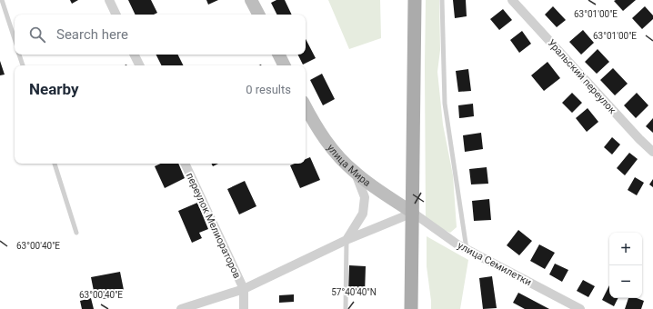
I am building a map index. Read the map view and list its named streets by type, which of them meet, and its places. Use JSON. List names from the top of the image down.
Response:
{
  "streets": {
    "street": [
      "Уральский переулок",
      "улица Мира",
      "переулок Мелиораторов",
      "улица Семилетки"
    ]
  },
  "crossings": [
    ["улица Мира", "улица Семилетки"]
  ],
  "page": {
    "search": "Search here",
    "heading": ["Nearby", "0 results"],
    "map_buttons": ["+", "−"]
  },
  "coordinates": ["63°01'00\"E", "63°00'40\"E", "57°40'40\"N"]
}
